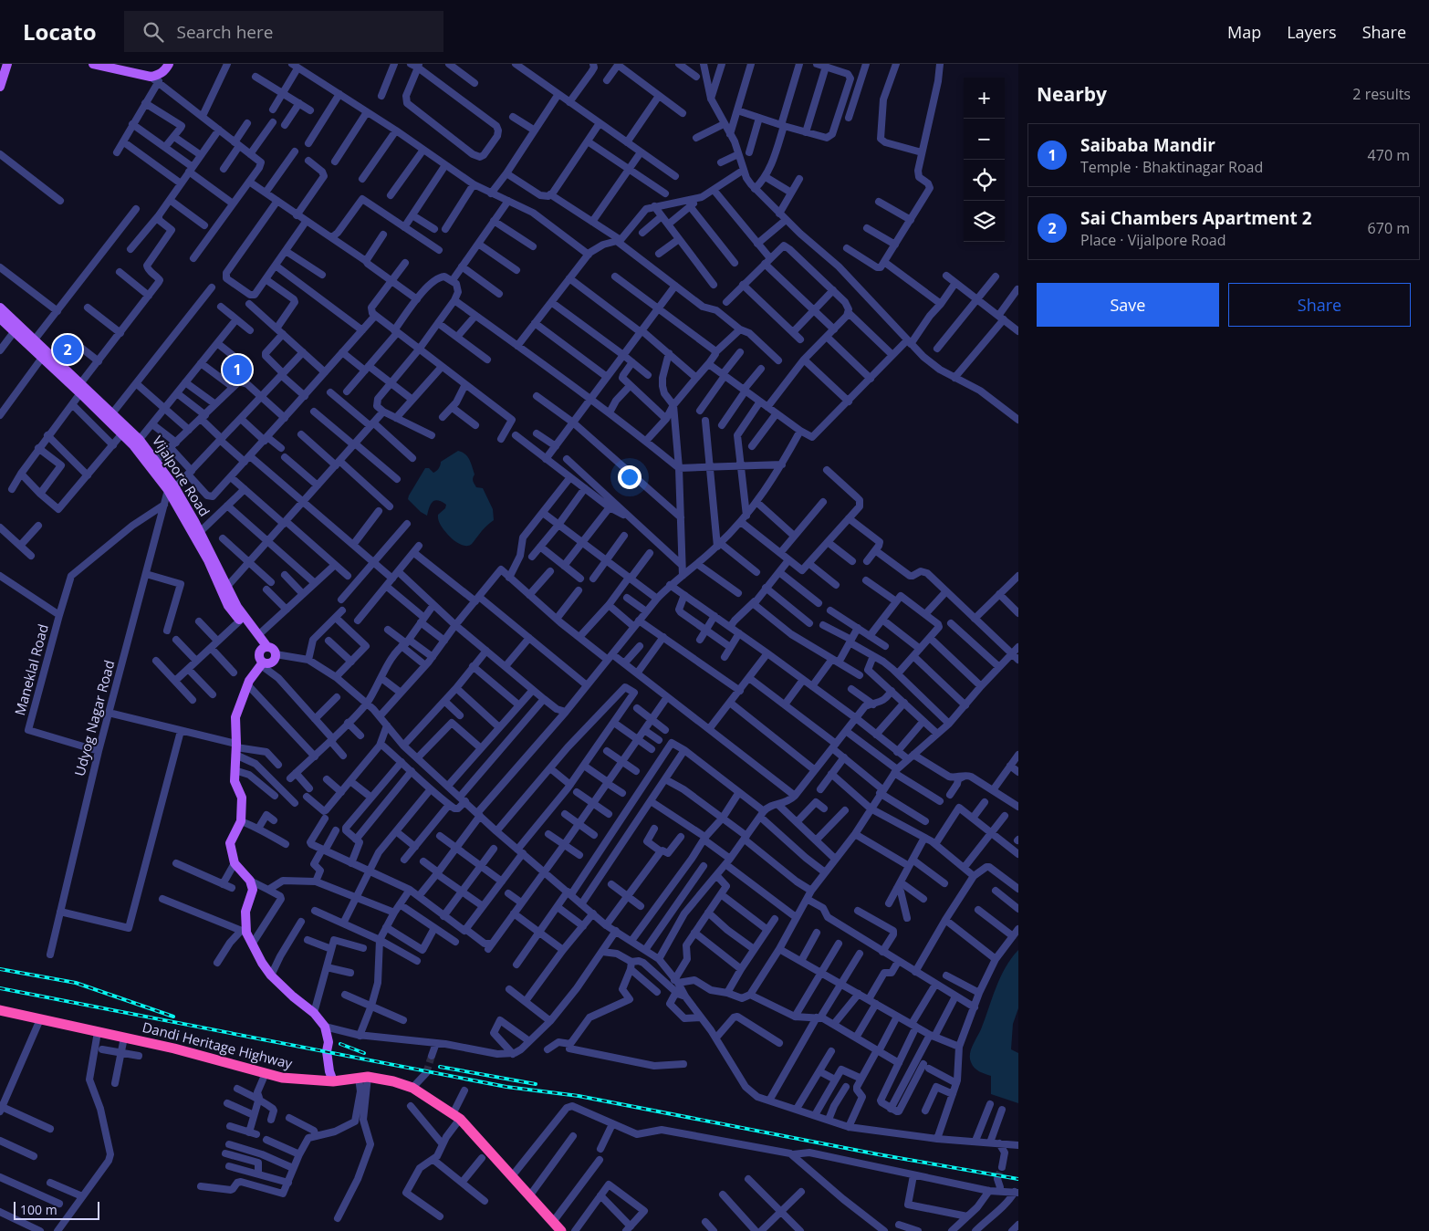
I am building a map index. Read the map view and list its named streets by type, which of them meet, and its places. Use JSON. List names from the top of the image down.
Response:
{
  "streets": {
    "highway": ["Dandi Heritage Highway"],
    "main road": ["Vijalpore Road"],
    "street": ["Maneklal Road", "Udyog Nagar Road"]
  },
  "crossings": [
    ["Vijalpore Road", "Udyog Nagar Road"],
    ["Maneklal Road", "Udyog Nagar Road"]
  ],
  "scale_bar": "100 m",
  "page": {
    "header": "Locato",
    "search": "Search here",
    "nav": ["Map", "Layers", "Share"],
    "heading": ["Nearby", "2 results"],
    "map_buttons": ["+", "−"],
    "list": [
      {
        "mark": "1",
        "name": "Saibaba Mandir",
        "note": "Temple · Bhaktinagar Road",
        "value": "470 m"
      },
      {
        "mark": "2",
        "name": "Sai Chambers Apartment 2",
        "note": "Place · Vijalpore Road",
        "value": "670 m"
      }
    ],
    "buttons": ["Save", "Share"],
    "pins": ["2", "1"],
    "scale": "100 m"
  }
}
